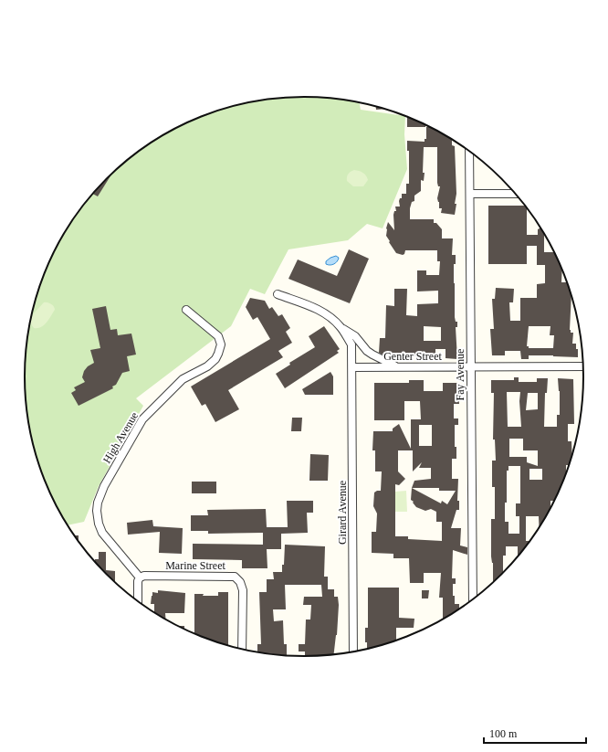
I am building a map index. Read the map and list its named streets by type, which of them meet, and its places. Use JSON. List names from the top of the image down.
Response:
{
  "streets": {
    "street": [
      "Genter Street",
      "Fay Avenue",
      "High Avenue",
      "Girard Avenue",
      "Marine Street"
    ]
  },
  "crossings": [
    ["Genter Street", "Fay Avenue"],
    ["Genter Street", "Girard Avenue"],
    ["High Avenue", "Marine Street"]
  ],
  "scale_bar": "100 m"
}
